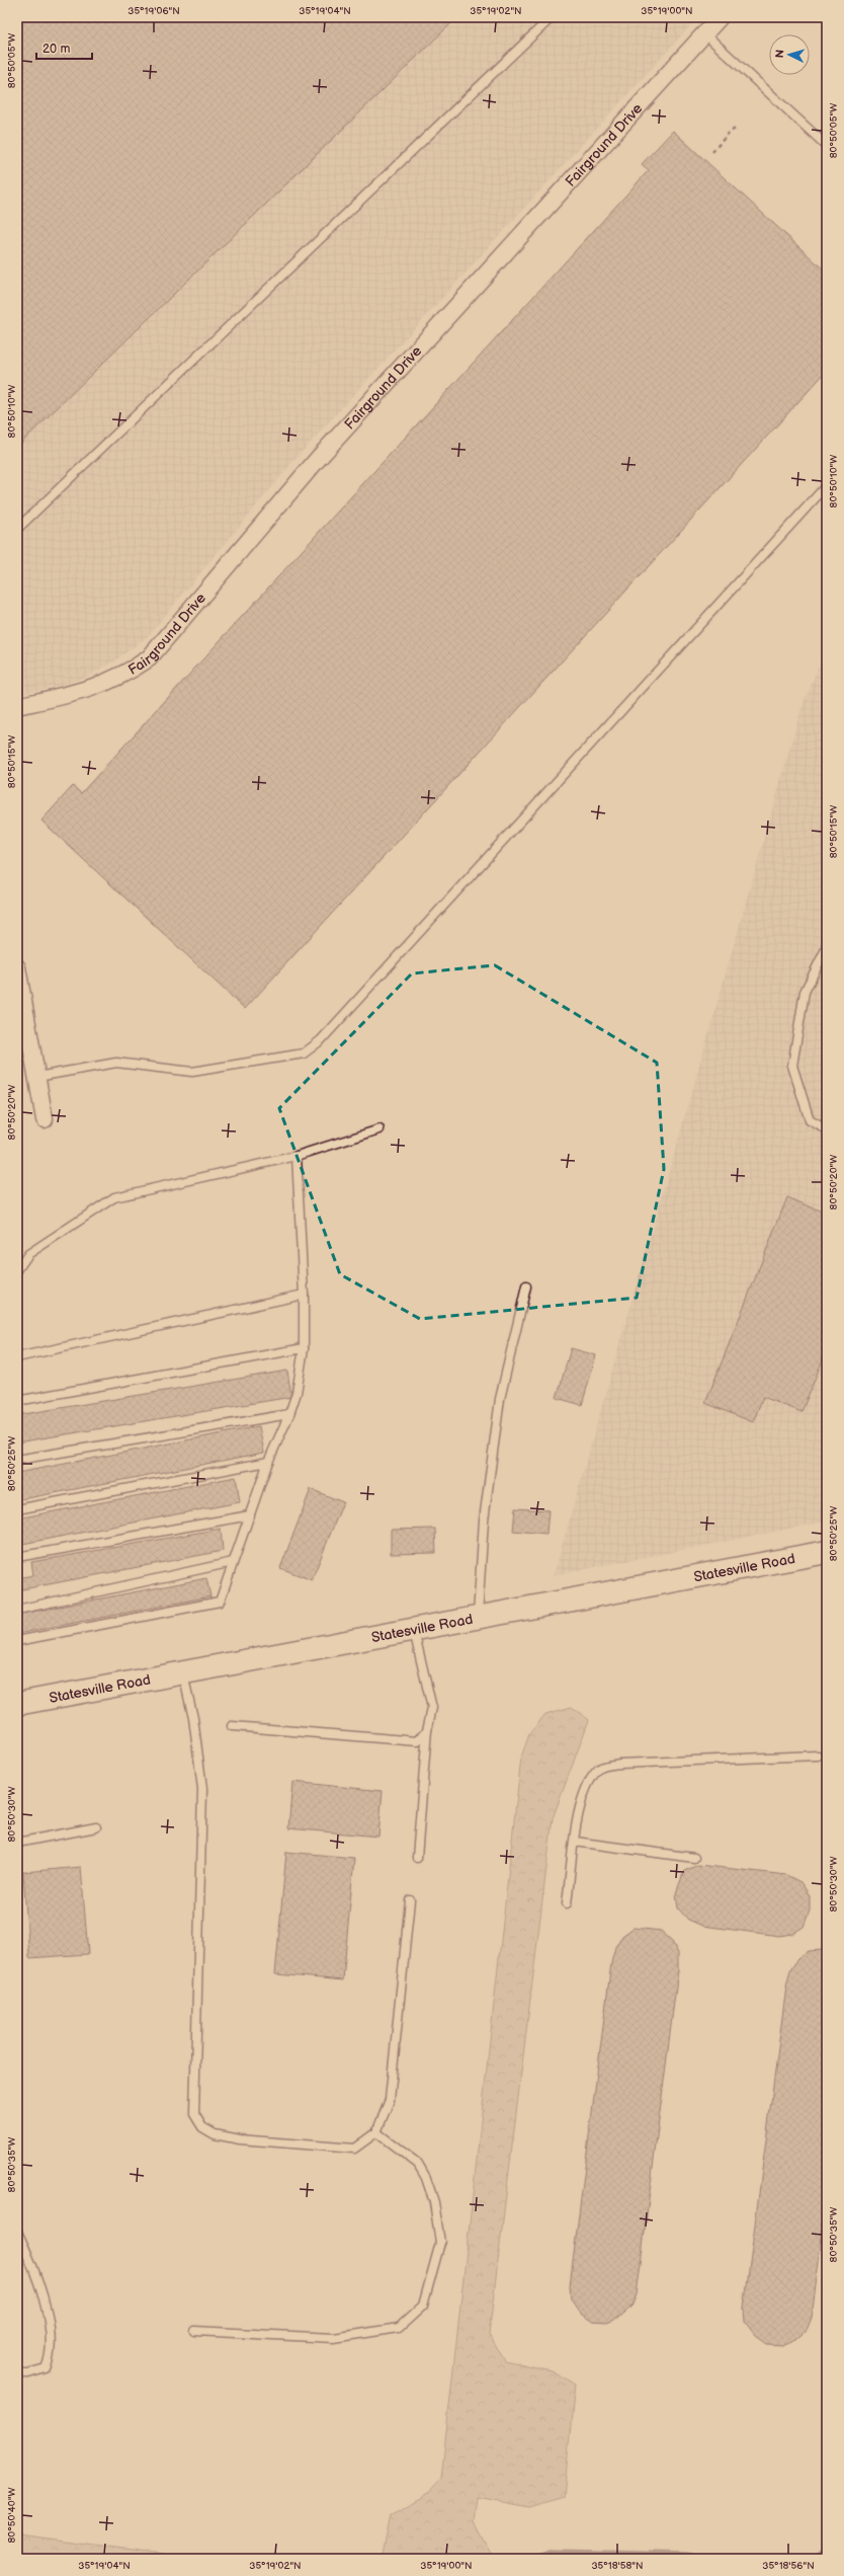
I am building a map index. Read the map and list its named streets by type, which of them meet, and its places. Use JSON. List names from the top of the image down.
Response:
{
  "streets": {
    "main road": ["Statesville Road"],
    "street": ["Fairground Drive"]
  },
  "scale_bar": "20 m",
  "north": "left",
  "coordinates": [
    "35°19'06\"N",
    "35°19'04\"N",
    "35°19'02\"N",
    "35°19'00\"N",
    "80°50'05\"W",
    "80°50'10\"W",
    "80°50'15\"W",
    "80°50'20\"W",
    "80°50'25\"W",
    "80°50'30\"W",
    "80°50'35\"W",
    "80°50'40\"W",
    "35°18'58\"N",
    "35°18'56\"N"
  ]
}
